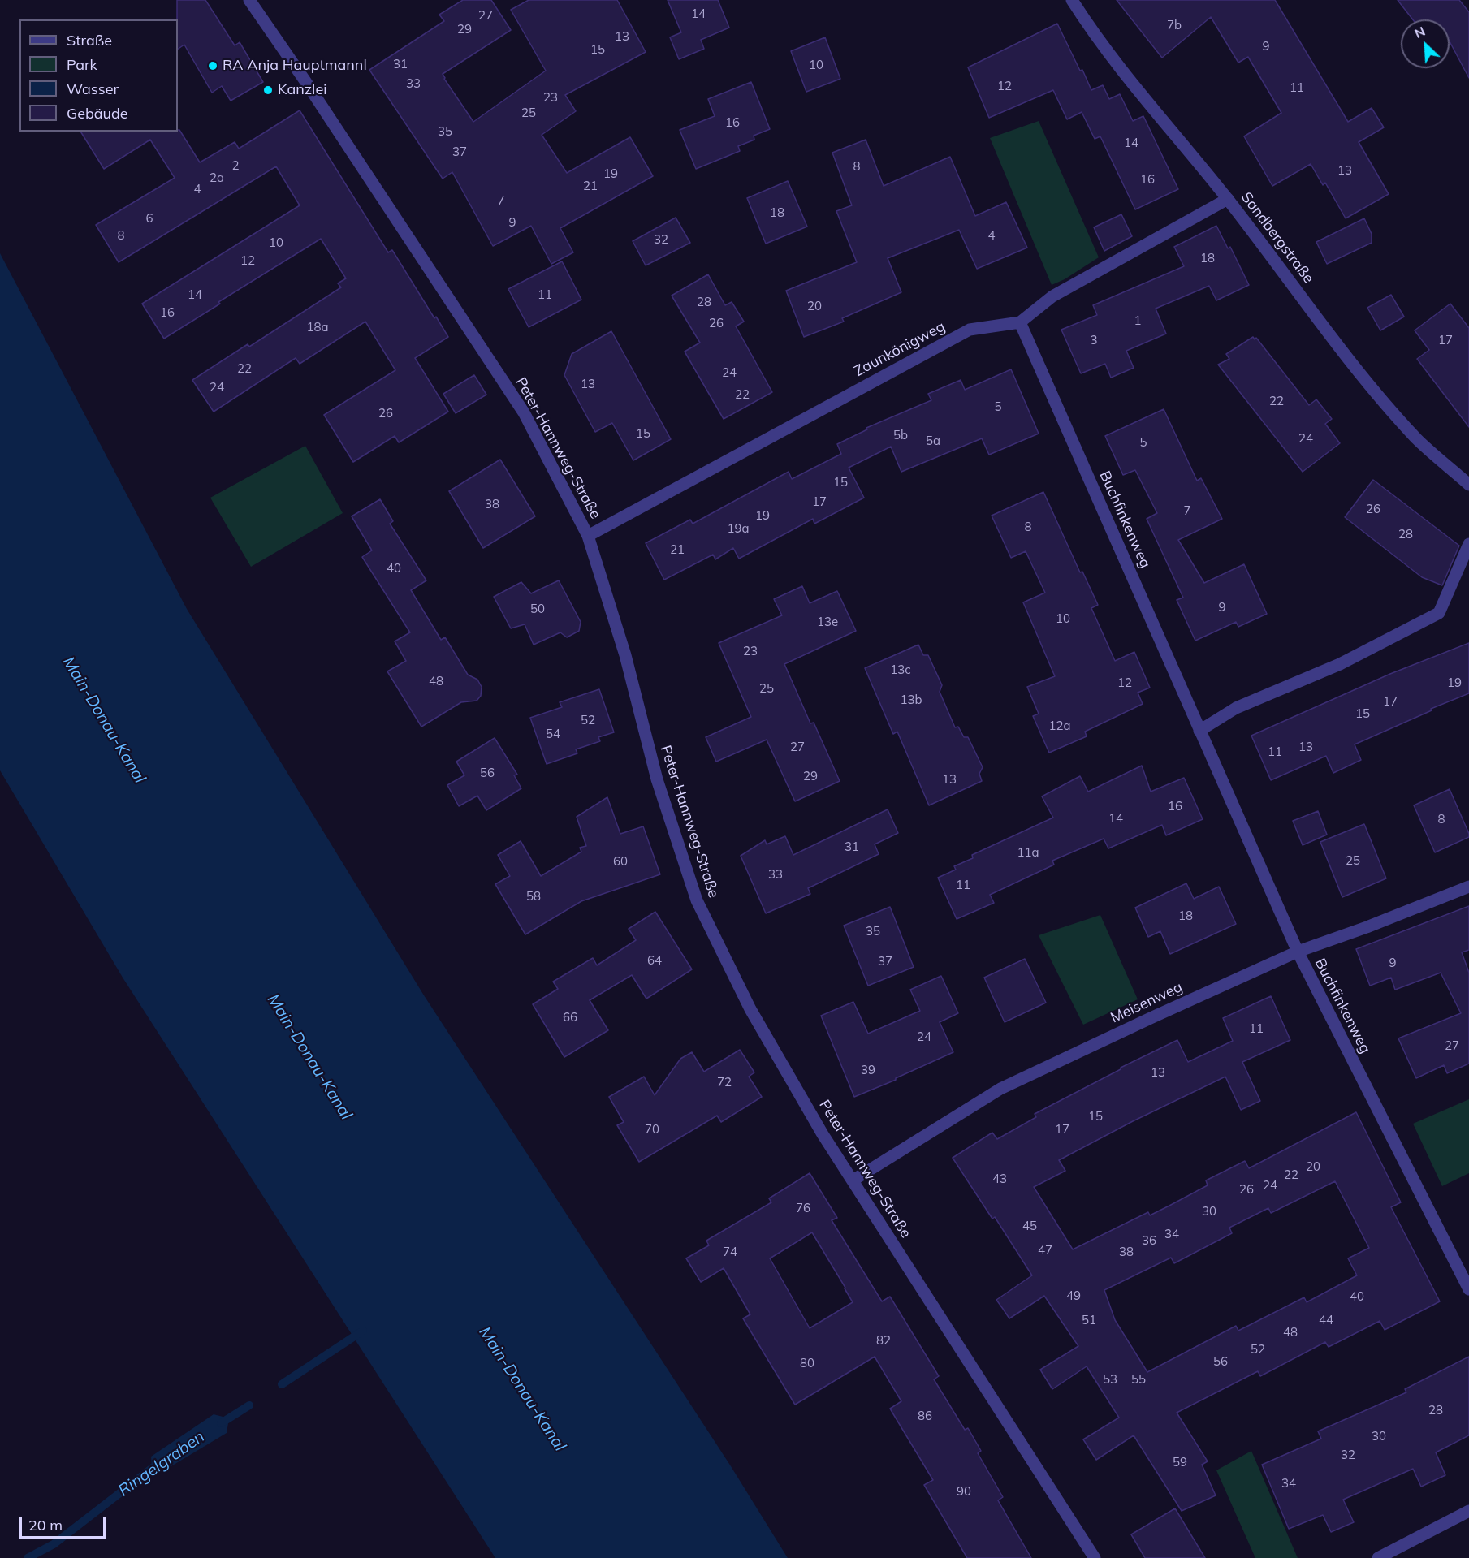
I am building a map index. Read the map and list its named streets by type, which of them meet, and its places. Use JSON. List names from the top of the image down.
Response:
{
  "streets": {
    "street": [
      "Sandbergstraße",
      "Zaunkönigweg",
      "Peter-Hannweg-Straße",
      "Buchfinkenweg",
      "Meisenweg"
    ]
  },
  "crossings": [
    ["Zaunkönigweg", "Peter-Hannweg-Straße"],
    ["Zaunkönigweg", "Buchfinkenweg"],
    ["Peter-Hannweg-Straße", "Meisenweg"],
    ["Buchfinkenweg", "Meisenweg"]
  ],
  "water": ["Main-Donau-Kanal", "Ringelgraben"],
  "places": ["RA Anja Hauptmannl", "Kanzlei"],
  "house_numbers": [
    "14",
    "27",
    "7b",
    "29",
    "13",
    "9",
    "15",
    "31",
    "10",
    "33",
    "12",
    "11",
    "23",
    "25",
    "16",
    "35",
    "14",
    "37",
    "2",
    "8",
    "13",
    "19",
    "2a",
    "16",
    "21",
    "4",
    "7",
    "18",
    "6",
    "9",
    "8",
    "4",
    "32",
    "10",
    "18",
    "12",
    "14",
    "11",
    "28",
    "20",
    "16",
    "1",
    "26",
    "18a",
    "3",
    "17",
    "22",
    "24",
    "13",
    "24",
    "22",
    "22",
    "5",
    "26",
    "15",
    "5b",
    "24",
    "5a",
    "5",
    "15",
    "17",
    "38",
    "26",
    "7",
    "19",
    "8",
    "19a",
    "28",
    "21",
    "40",
    "9",
    "50",
    "10",
    "13e",
    "23",
    "13c",
    "48",
    "12",
    "19",
    "25",
    "13b",
    "17",
    "15",
    "52",
    "12a",
    "54",
    "27",
    "13",
    "11",
    "56",
    "29",
    "13",
    "16",
    "14",
    "8",
    "31",
    "11a",
    "25",
    "60",
    "33",
    "11",
    "58",
    "18",
    "35",
    "64",
    "37",
    "9",
    "66",
    "11",
    "24",
    "27",
    "39",
    "13",
    "72",
    "15",
    "70",
    "17",
    "20",
    "22",
    "43",
    "24",
    "26",
    "76",
    "30",
    "45",
    "34",
    "36",
    "47",
    "74",
    "38",
    "49",
    "40",
    "51",
    "44",
    "48",
    "82",
    "52",
    "56",
    "80",
    "53",
    "55",
    "28",
    "86",
    "30",
    "32",
    "59",
    "34",
    "90"
  ],
  "legend": [
    "Straße",
    "Park",
    "Wasser",
    "Gebäude"
  ],
  "scale_bar": "20 m",
  "north": "top left"
}
